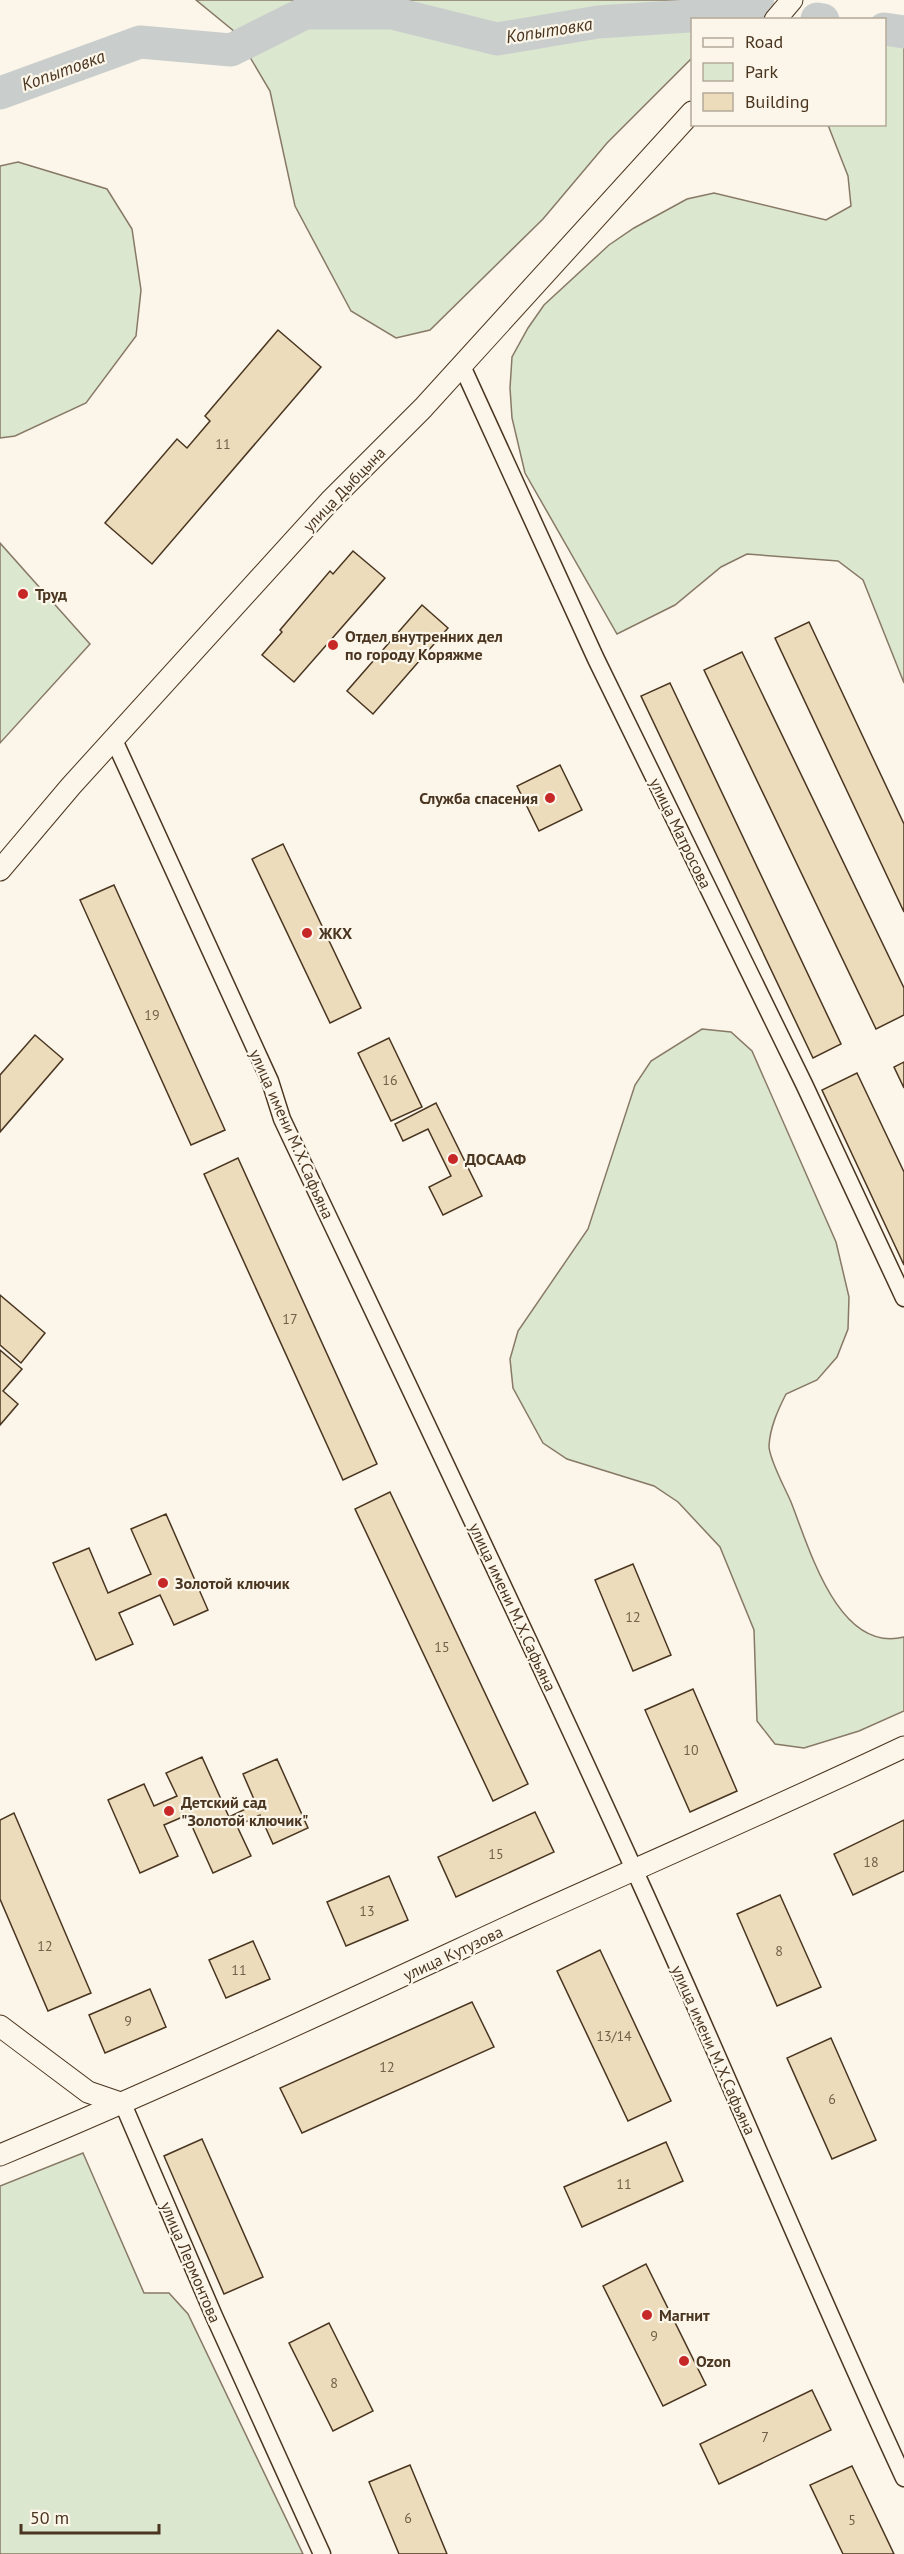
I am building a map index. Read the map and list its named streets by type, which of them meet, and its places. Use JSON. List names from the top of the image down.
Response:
{
  "streets": {
    "street": [
      "улица Дыбцына",
      "улица Матросова",
      "улица имени М.Х.Сафьяна",
      "улица Кутузова",
      "улица Лермонтова"
    ]
  },
  "crossings": [
    ["улица Дыбцына", "улица Матросова"],
    ["улица Дыбцына", "улица имени М.Х.Сафьяна"],
    ["улица имени М.Х.Сафьяна", "улица Кутузова"],
    ["улица Кутузова", "улица Лермонтова"]
  ],
  "water": ["Копытовка"],
  "places": [
    "Труд",
    "Отдел внутренних дел по городу Коряжме",
    "Служба спасения",
    "ЖКХ",
    "ДОСААФ",
    "Золотой ключик",
    "Детский сад \"Золотой ключик\"",
    "Магнит",
    "Ozon"
  ],
  "house_numbers": [
    "11",
    "19",
    "16",
    "17",
    "12",
    "15",
    "10",
    "15",
    "18",
    "13",
    "12",
    "8",
    "11",
    "9",
    "13/14",
    "12",
    "6",
    "11",
    "9",
    "8",
    "7",
    "6",
    "5"
  ],
  "legend": ["Road", "Park", "Building"],
  "scale_bar": "50 m"
}
